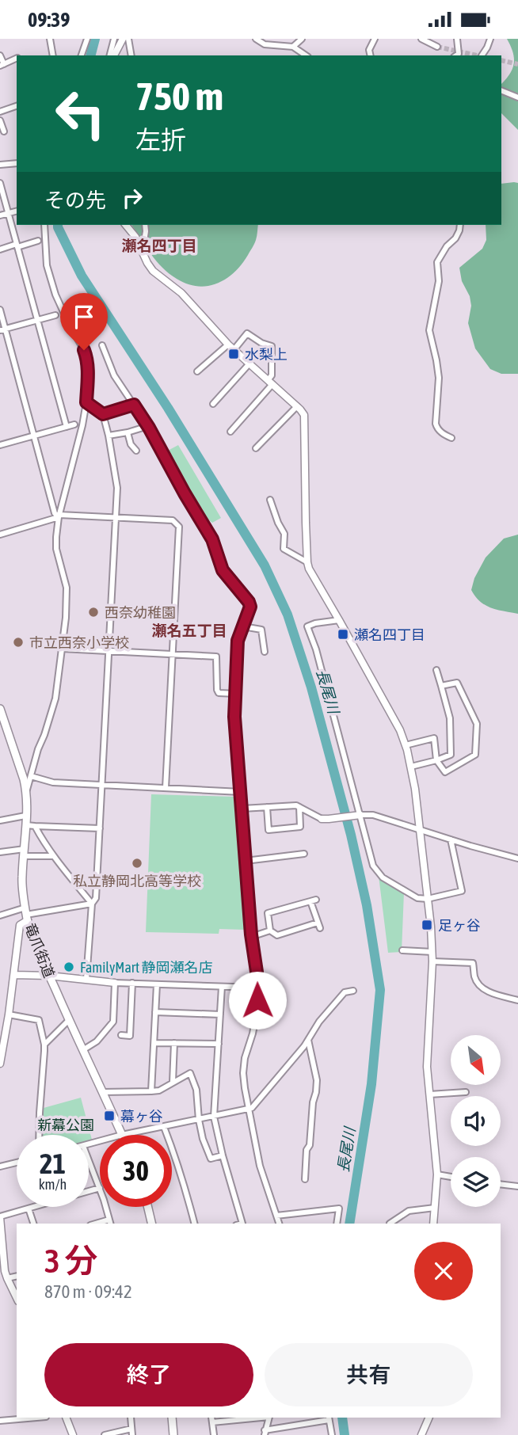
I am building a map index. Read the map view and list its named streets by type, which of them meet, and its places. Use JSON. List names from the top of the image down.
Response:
{
  "streets": {
    "main road": ["竜爪街道"]
  },
  "districts": ["瀬名四丁目", "瀬名五丁目"],
  "water": ["長尾川"],
  "parks": ["新幕公園"],
  "places": {
    "transit": [
      "水梨上",
      "瀬名四丁目",
      "足ヶ谷",
      "幕ヶ谷"
    ],
    "other": [
      "西奈幼稚園",
      "市立西奈小学校",
      "私立静岡北高等学校",
      "FamilyMart 静岡瀬名店"
    ]
  },
  "north": "bottom right",
  "page": {
    "status": "09:39",
    "turn": ["750 m", "左折"],
    "then": "その先",
    "speed": "21 km/h",
    "limit": "30",
    "heading": ["3 分", "870 m · 09:42"],
    "buttons": ["終了", "共有"]
  }
}
